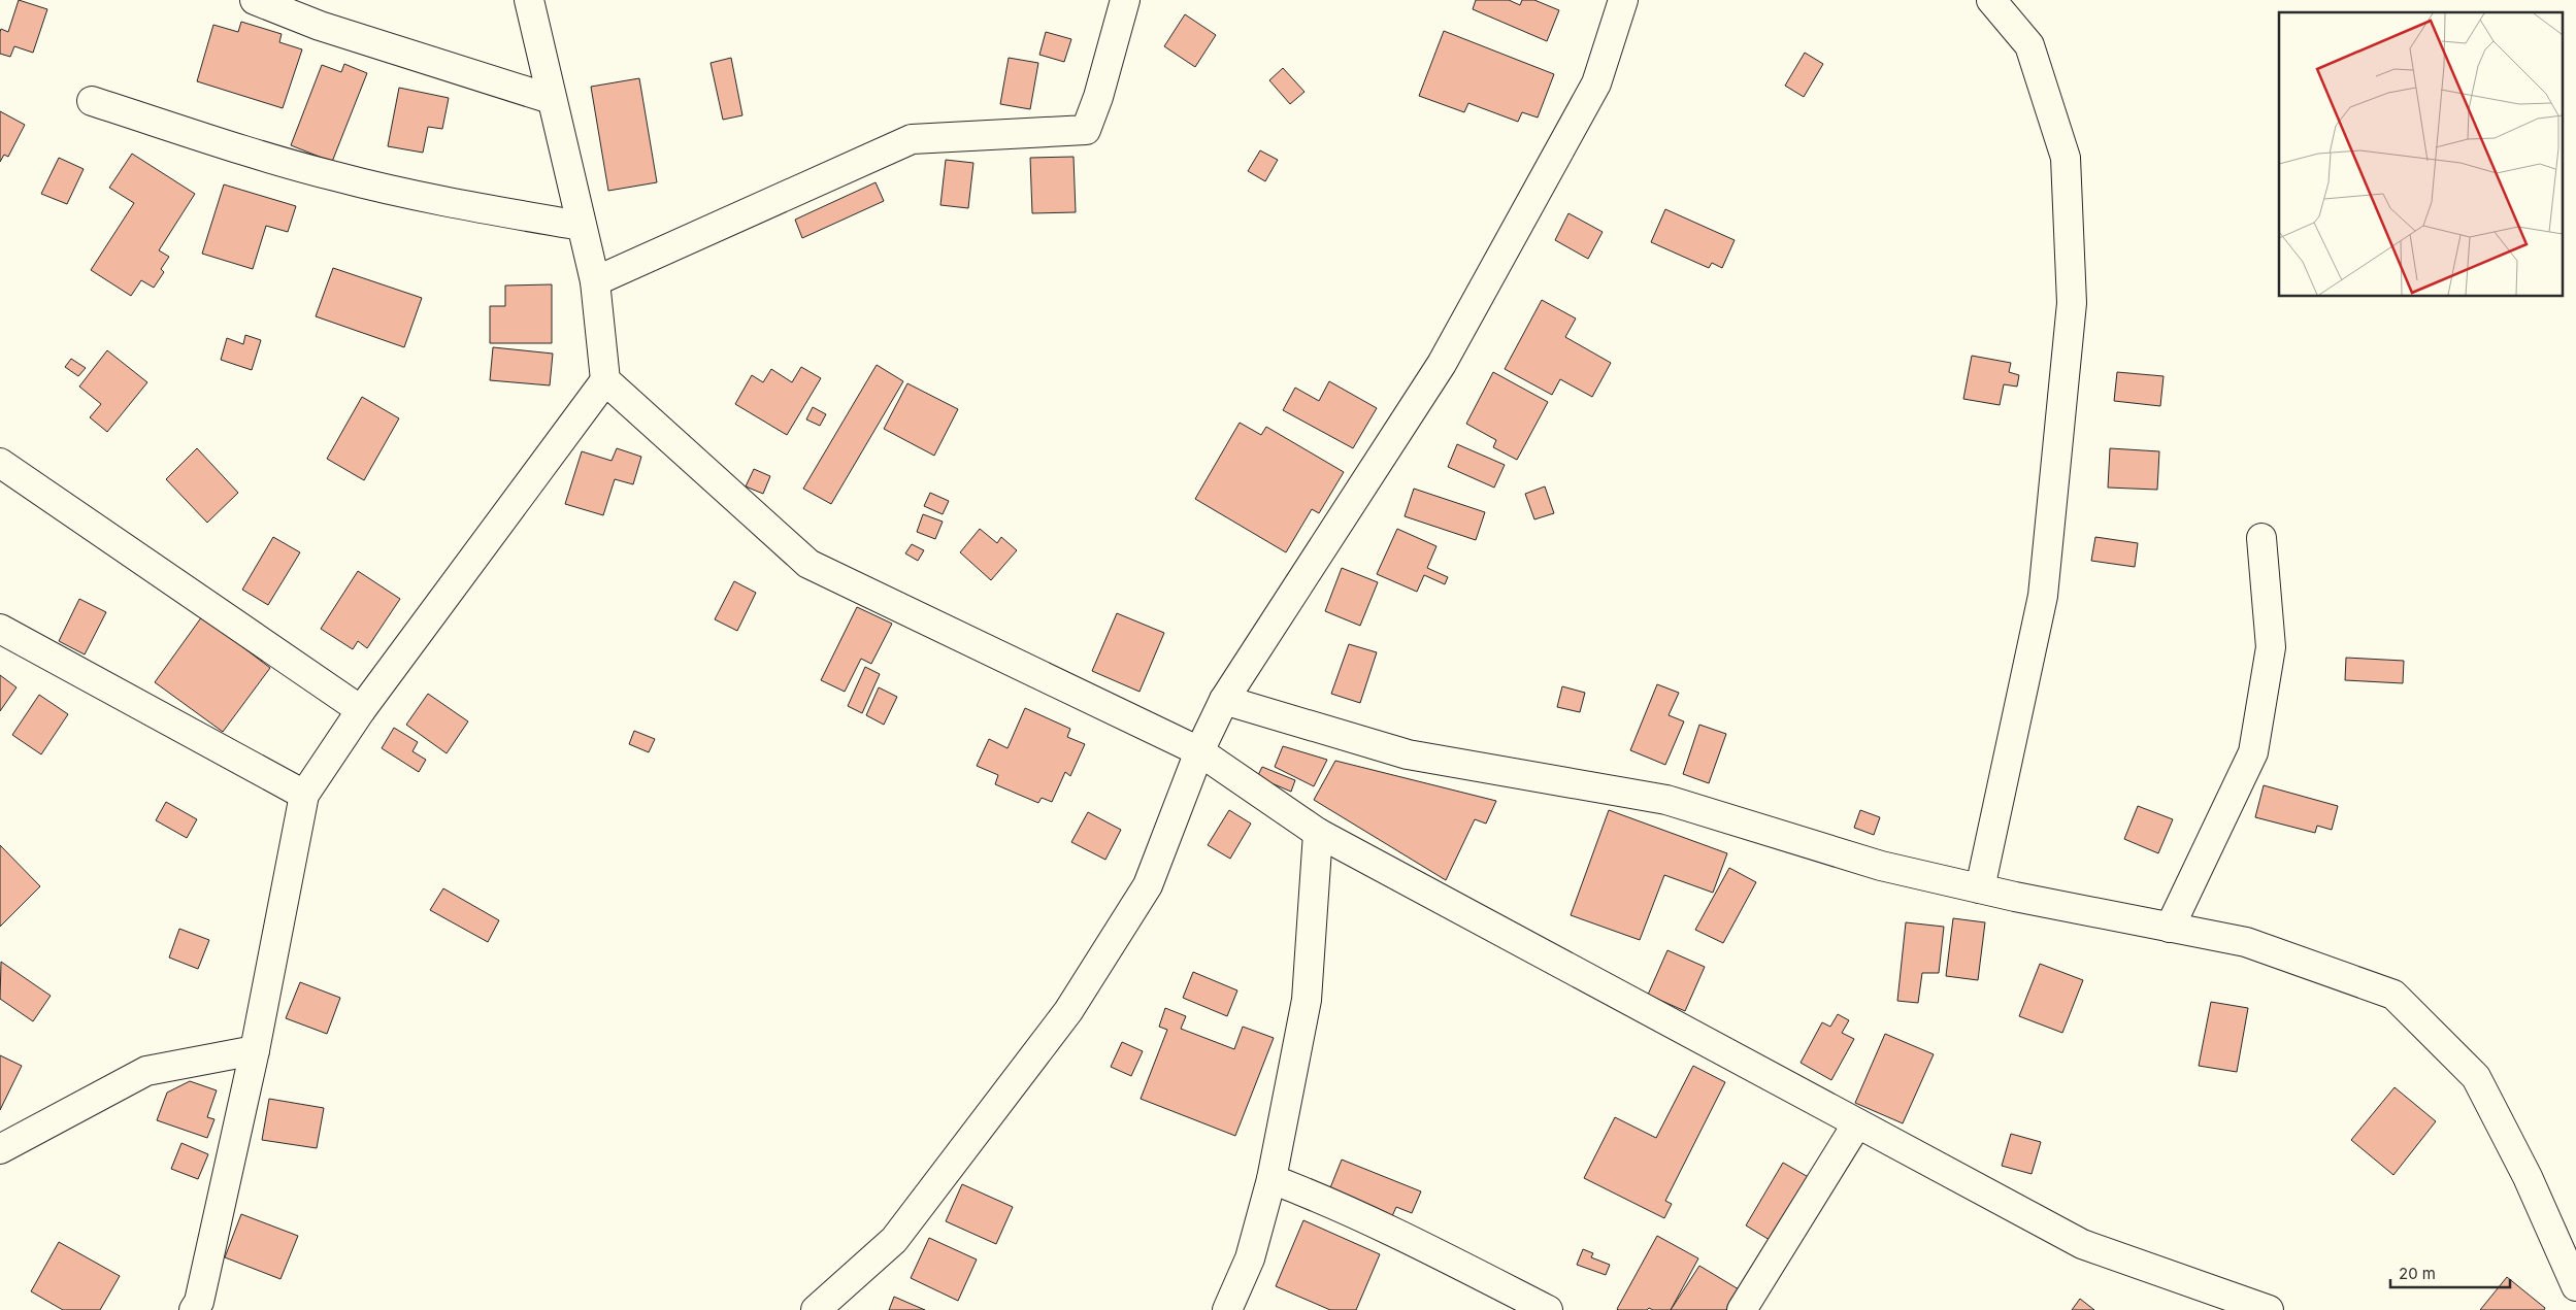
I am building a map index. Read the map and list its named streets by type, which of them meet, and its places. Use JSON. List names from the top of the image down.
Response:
{
  "scale_bar": "20 m"
}
